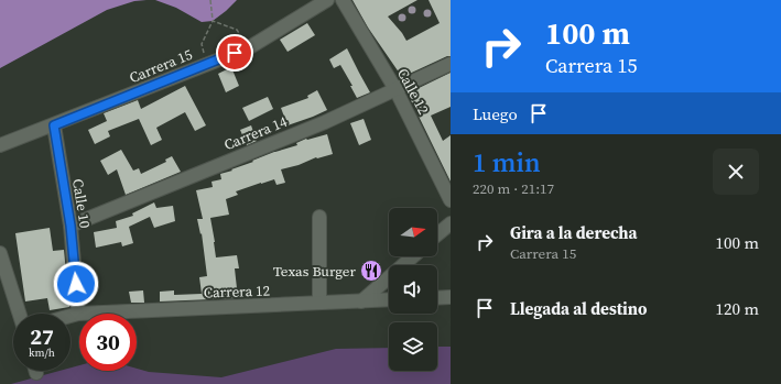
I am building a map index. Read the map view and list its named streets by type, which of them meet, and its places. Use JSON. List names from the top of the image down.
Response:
{
  "streets": {
    "street": [
      "Carrera 15",
      "Calle 12",
      "Carrera 14",
      "Calle 10",
      "Carrera 12"
    ]
  },
  "crossings": [
    ["Carrera 15", "Calle 10"],
    ["Calle 12", "Carrera 14"],
    ["Carrera 14", "Calle 10"],
    ["Calle 10", "Carrera 12"]
  ],
  "places": {
    "restaurant": ["Texas Burger"]
  },
  "north": "right",
  "page": {
    "turn": ["100 m", "Carrera 15"],
    "then": "Luego",
    "heading": ["1 min", "220 m · 21:17"],
    "list": [
      {
        "name": "Gira a la derecha",
        "note": "Carrera 15",
        "value": "100 m"
      },
      {
        "name": "Llegada al destino",
        "value": "120 m"
      }
    ],
    "speed": "27 km/h",
    "limit": "30"
  }
}
